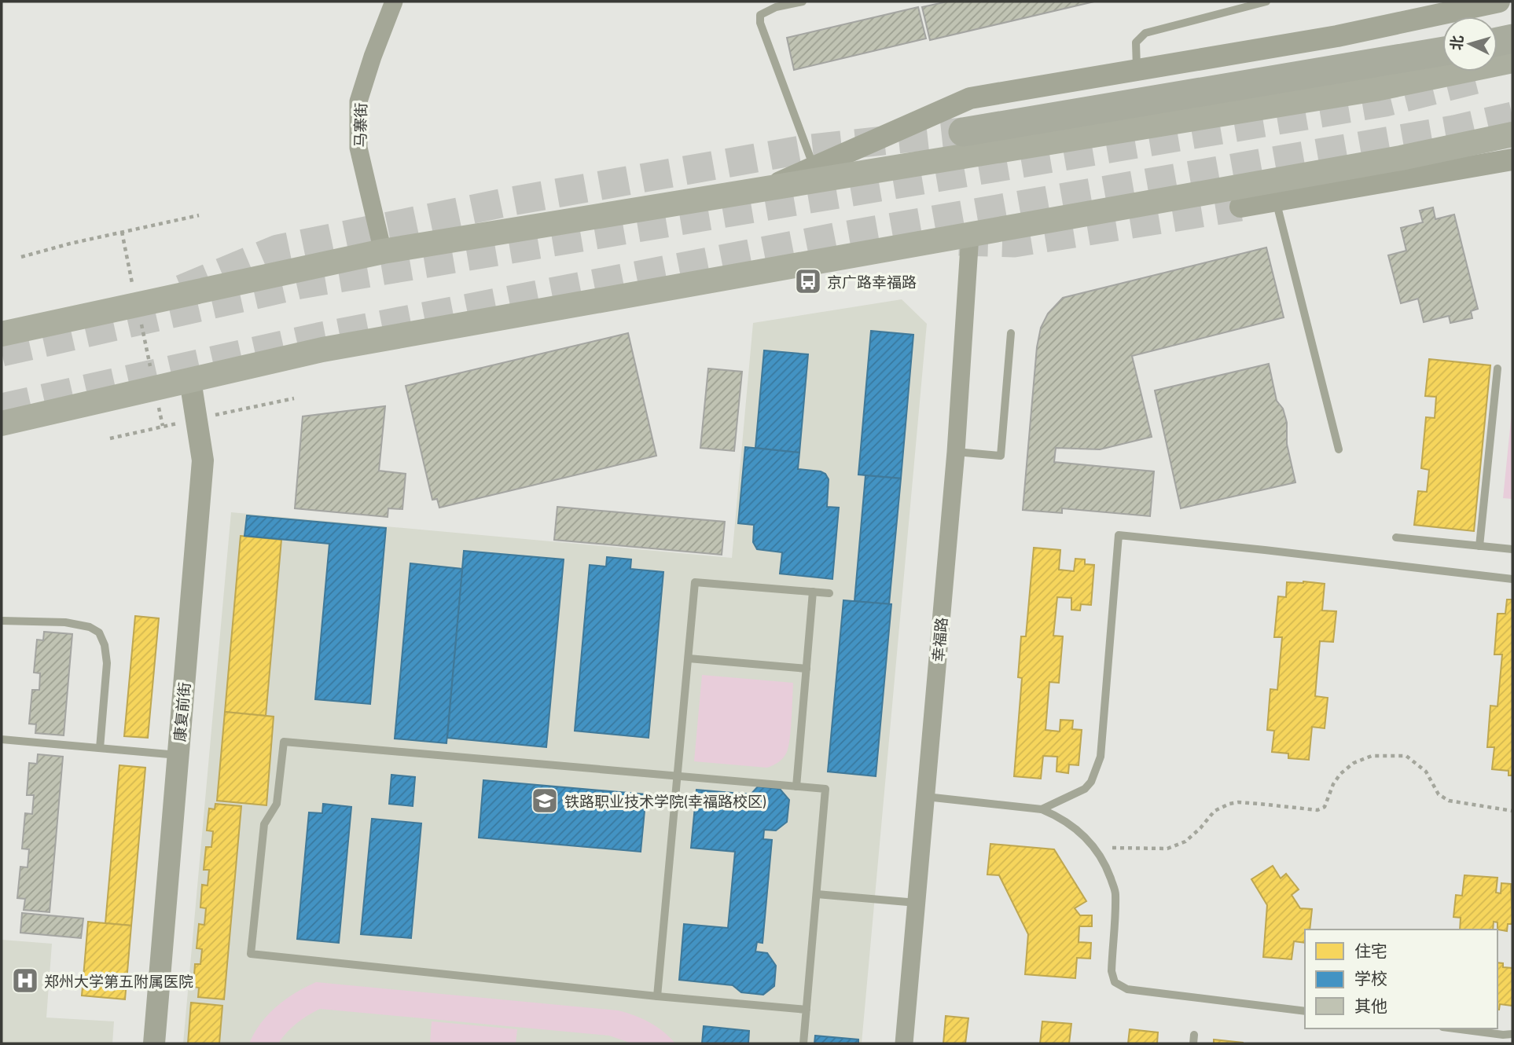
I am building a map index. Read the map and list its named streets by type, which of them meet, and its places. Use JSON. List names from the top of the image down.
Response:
{
  "streets": {
    "street": ["马寨街", "幸福路", "康复前街"]
  },
  "places": {
    "bus stop": ["京广路幸福路"],
    "school or university": ["铁路职业技术学院(幸福路校区)"],
    "hospital": ["郑州大学第五附属医院"]
  },
  "legend": ["住宅", "学校", "其他"],
  "north": "left"
}
